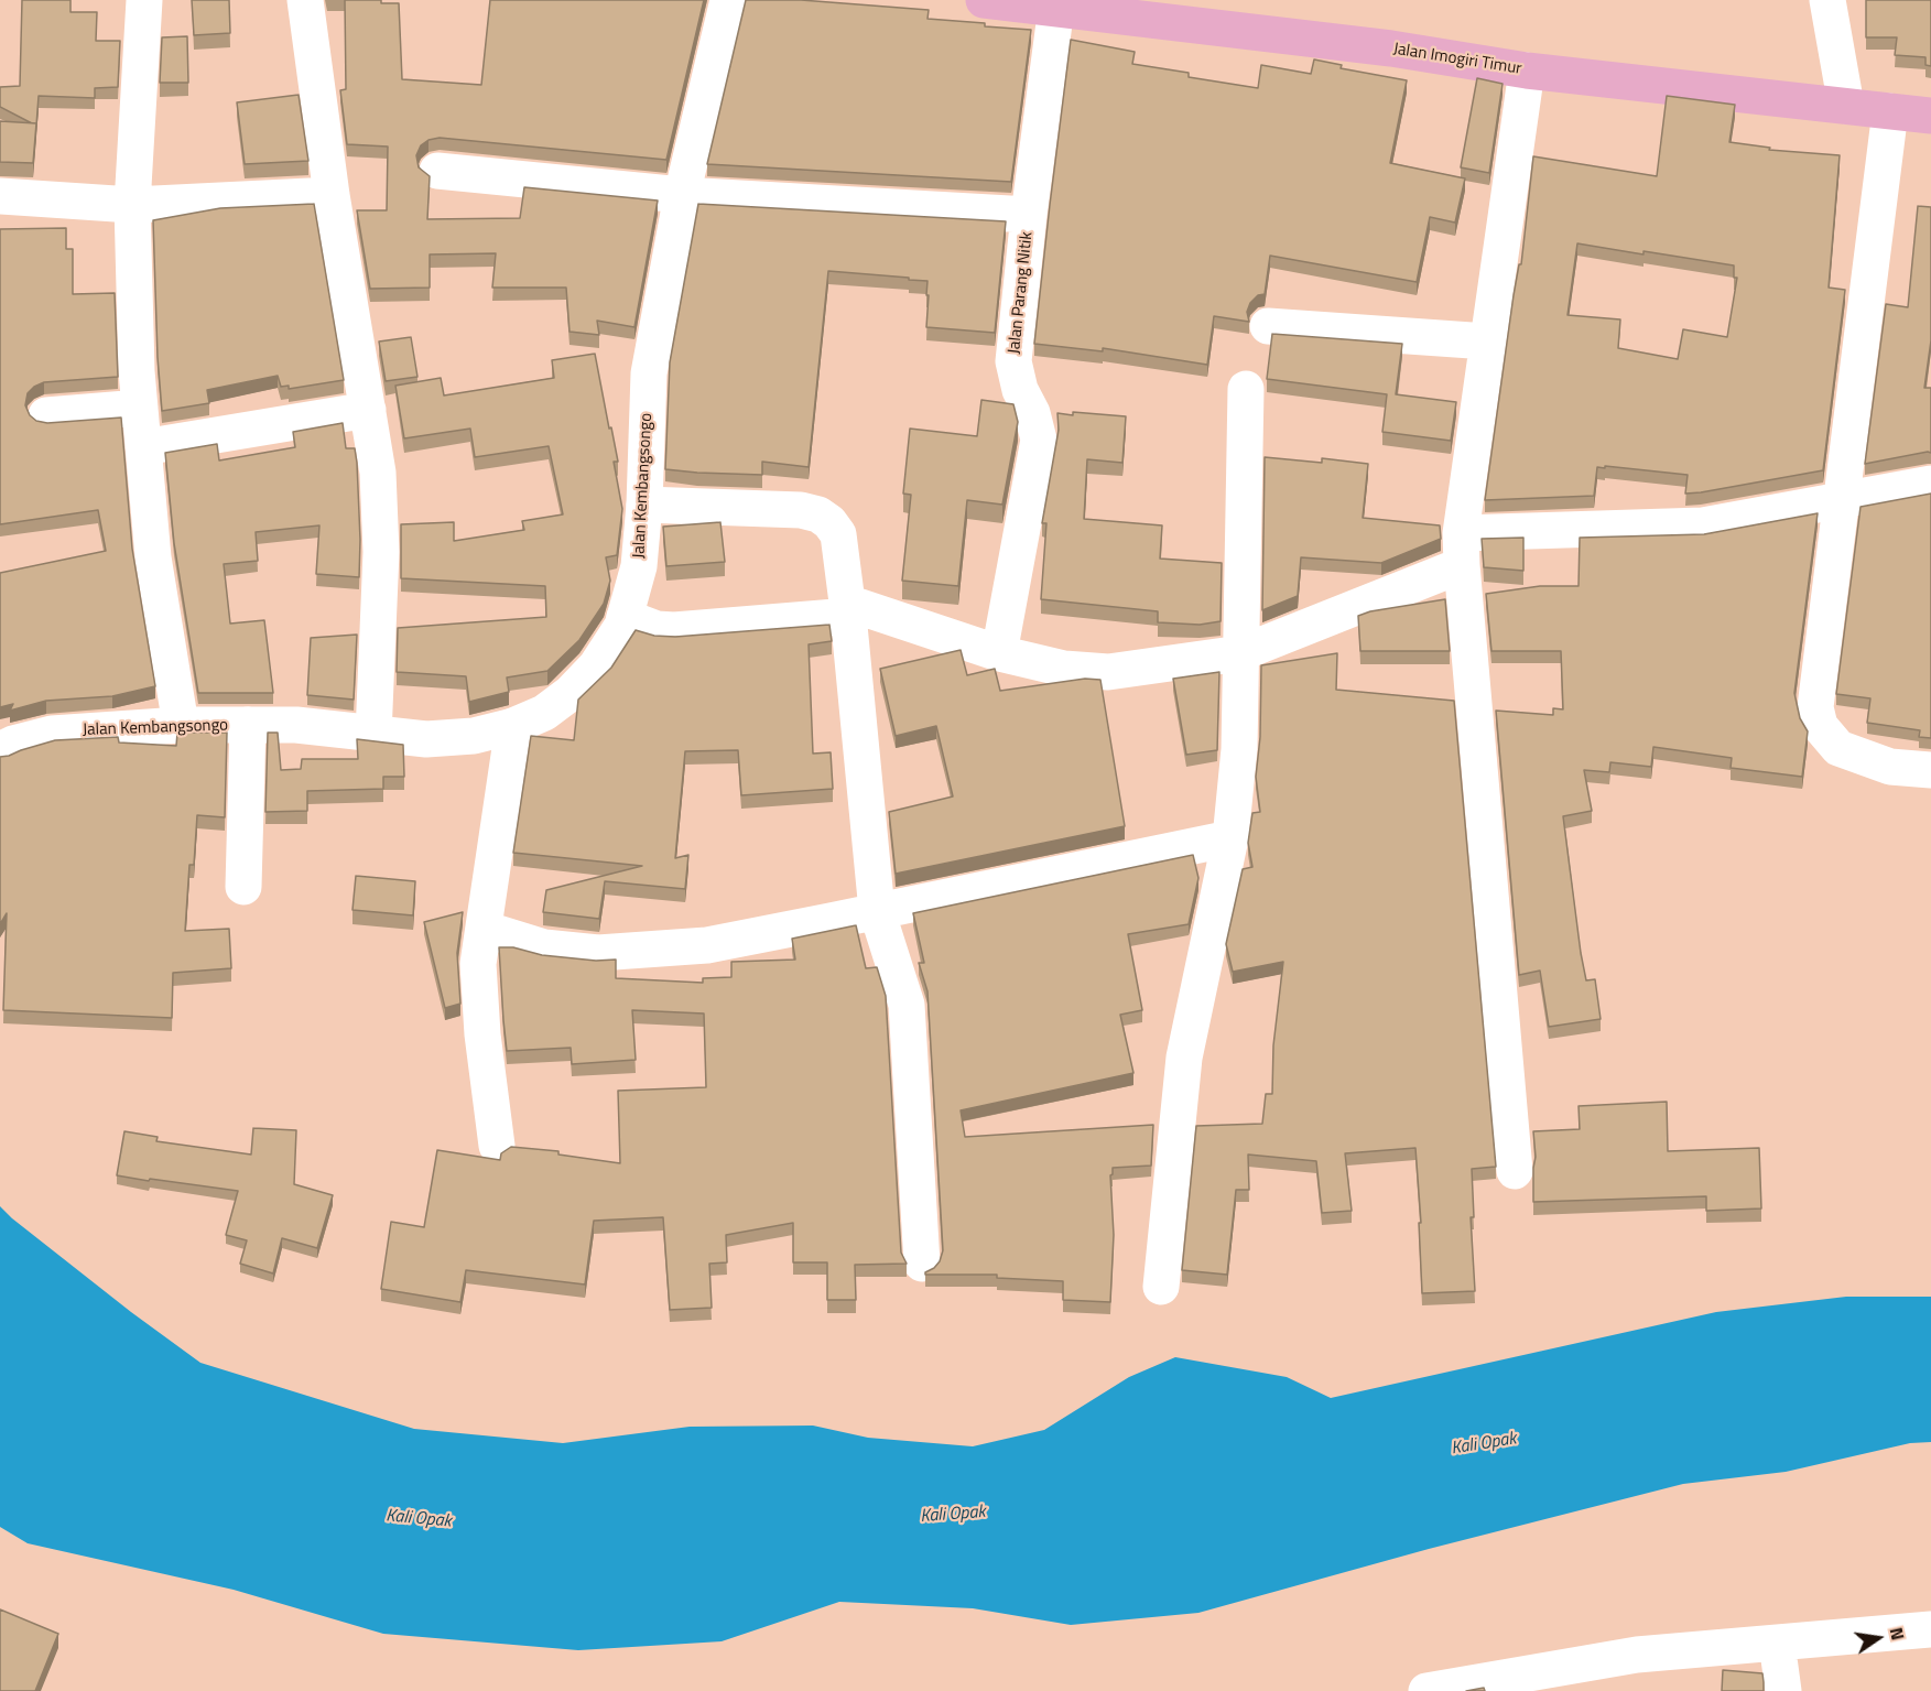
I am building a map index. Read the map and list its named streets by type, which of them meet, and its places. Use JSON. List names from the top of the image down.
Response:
{
  "streets": {
    "main road": ["Jalan Imogiri Timur"],
    "street": ["Jalan Parang Nitik", "Jalan Kembangsongo"]
  },
  "crossings": [
    ["Jalan Imogiri Timur", "Jalan Parang Nitik"]
  ],
  "water": ["Kali Opak"],
  "north": "right"
}
